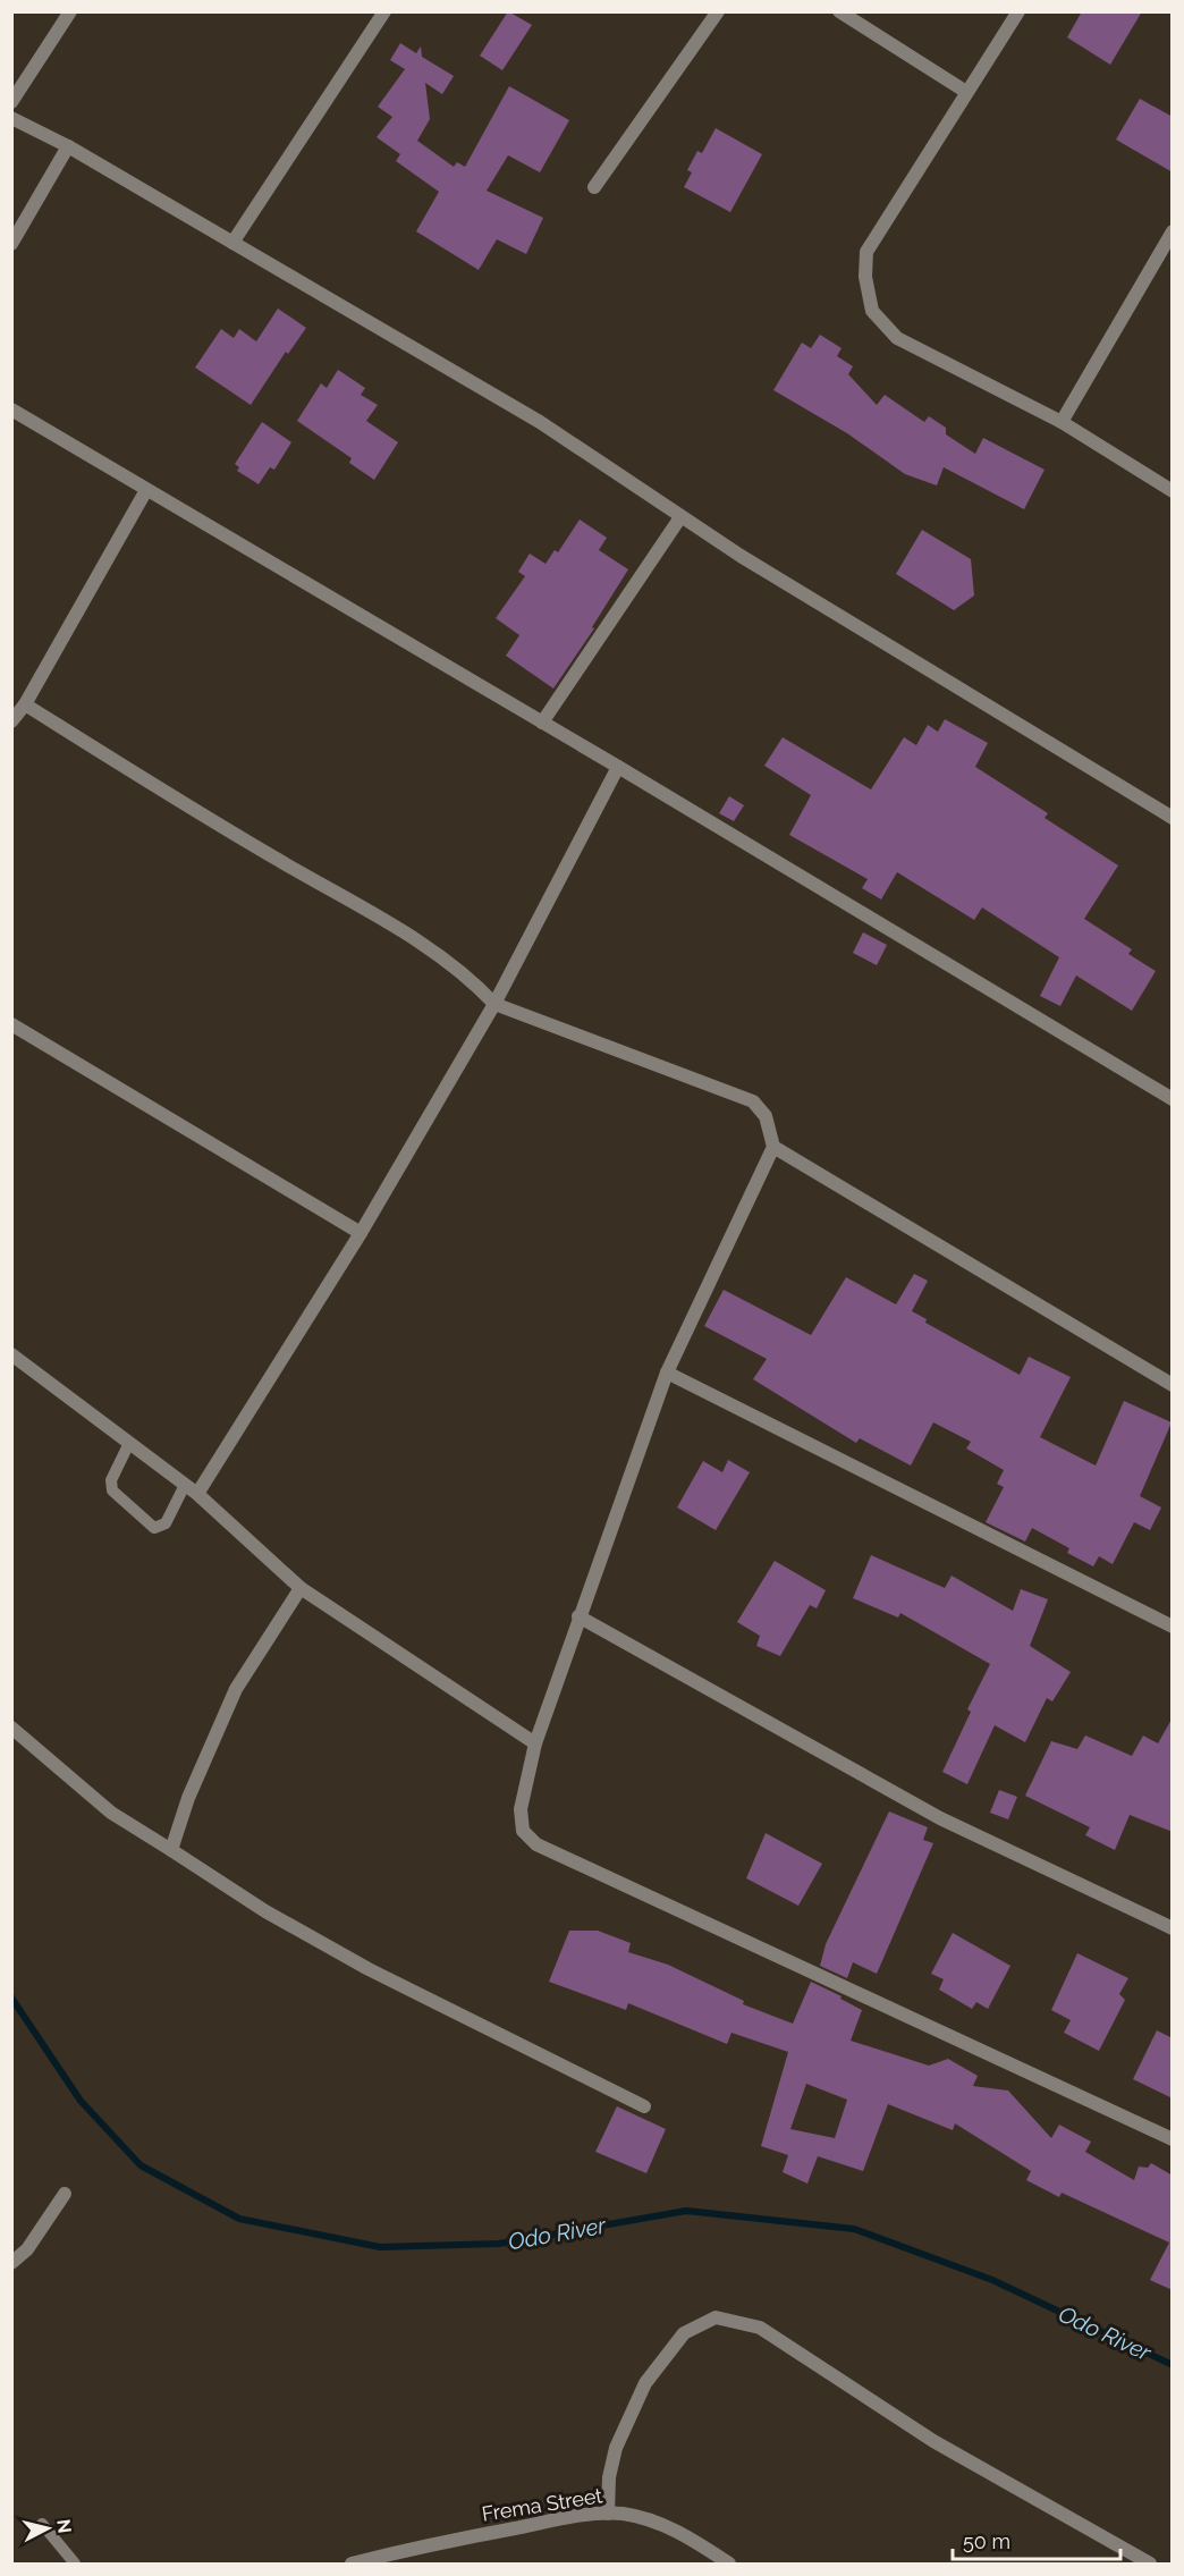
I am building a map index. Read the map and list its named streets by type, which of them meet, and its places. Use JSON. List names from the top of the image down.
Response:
{
  "streets": {
    "street": ["Frema Street"]
  },
  "water": ["Odo River"],
  "scale_bar": "50 m",
  "north": "right"
}
